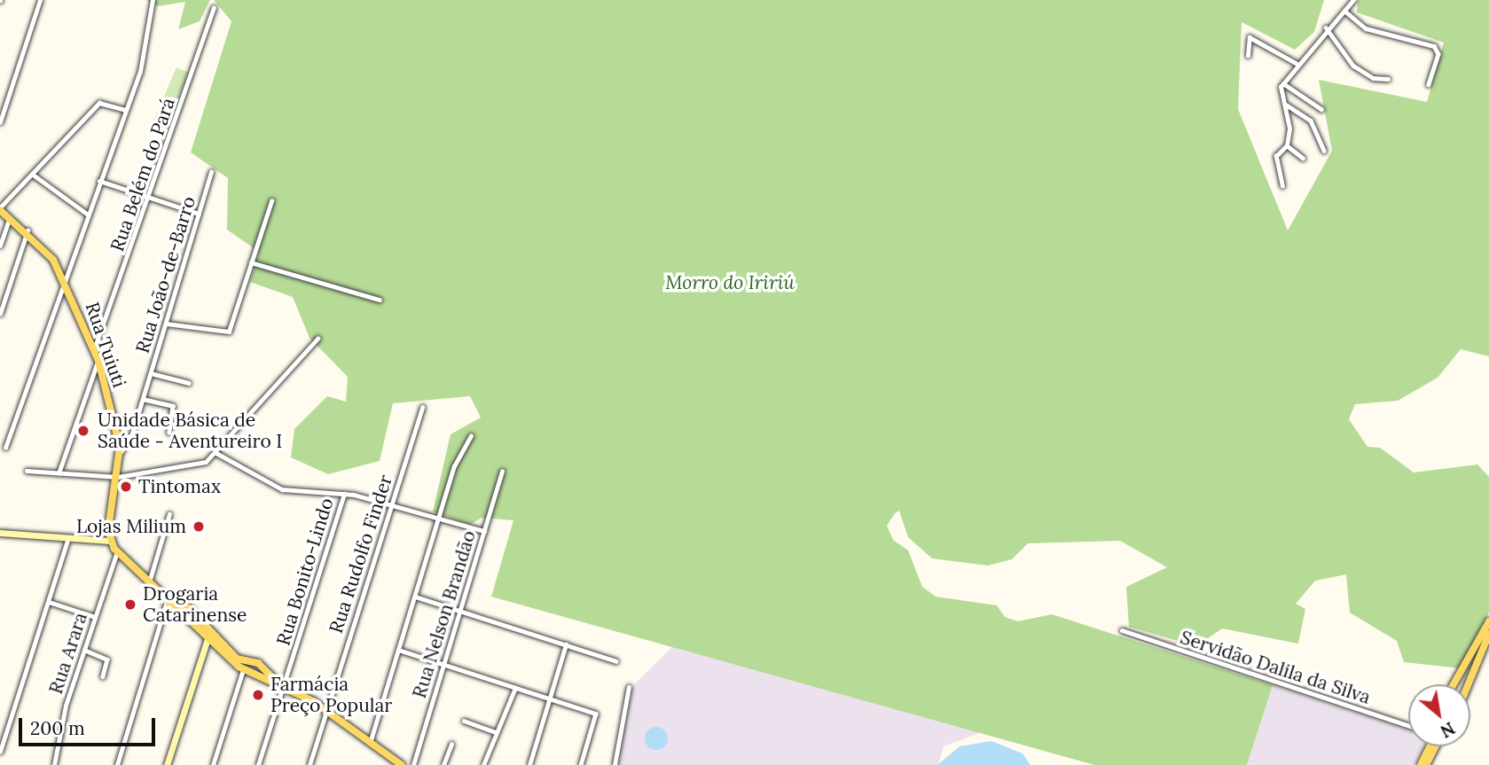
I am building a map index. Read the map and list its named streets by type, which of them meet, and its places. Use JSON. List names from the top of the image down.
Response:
{
  "streets": {
    "main road": ["Rua Tuiuti"],
    "street": [
      "Rua Belém do Pará",
      "Rua João-de-Barro",
      "Rua Rudolfo Finder",
      "Rua Bonito-Lindo",
      "Rua Nelson Brandão",
      "Rua Arara",
      "Servidão Dalila da Silva"
    ]
  },
  "crossings": [
    ["Rua Belém do Pará", "Rua Tuiuti"],
    ["Rua João-de-Barro", "Rua Tuiuti"]
  ],
  "parks": ["Morro do Iririú"],
  "places": [
    "Unidade Básica de Saúde - Aventureiro I",
    "Tintomax",
    "Lojas Milium",
    "Drogaria Catarinense",
    "Farmácia Preço Popular"
  ],
  "scale_bar": "200 m",
  "north": "bottom right"
}
